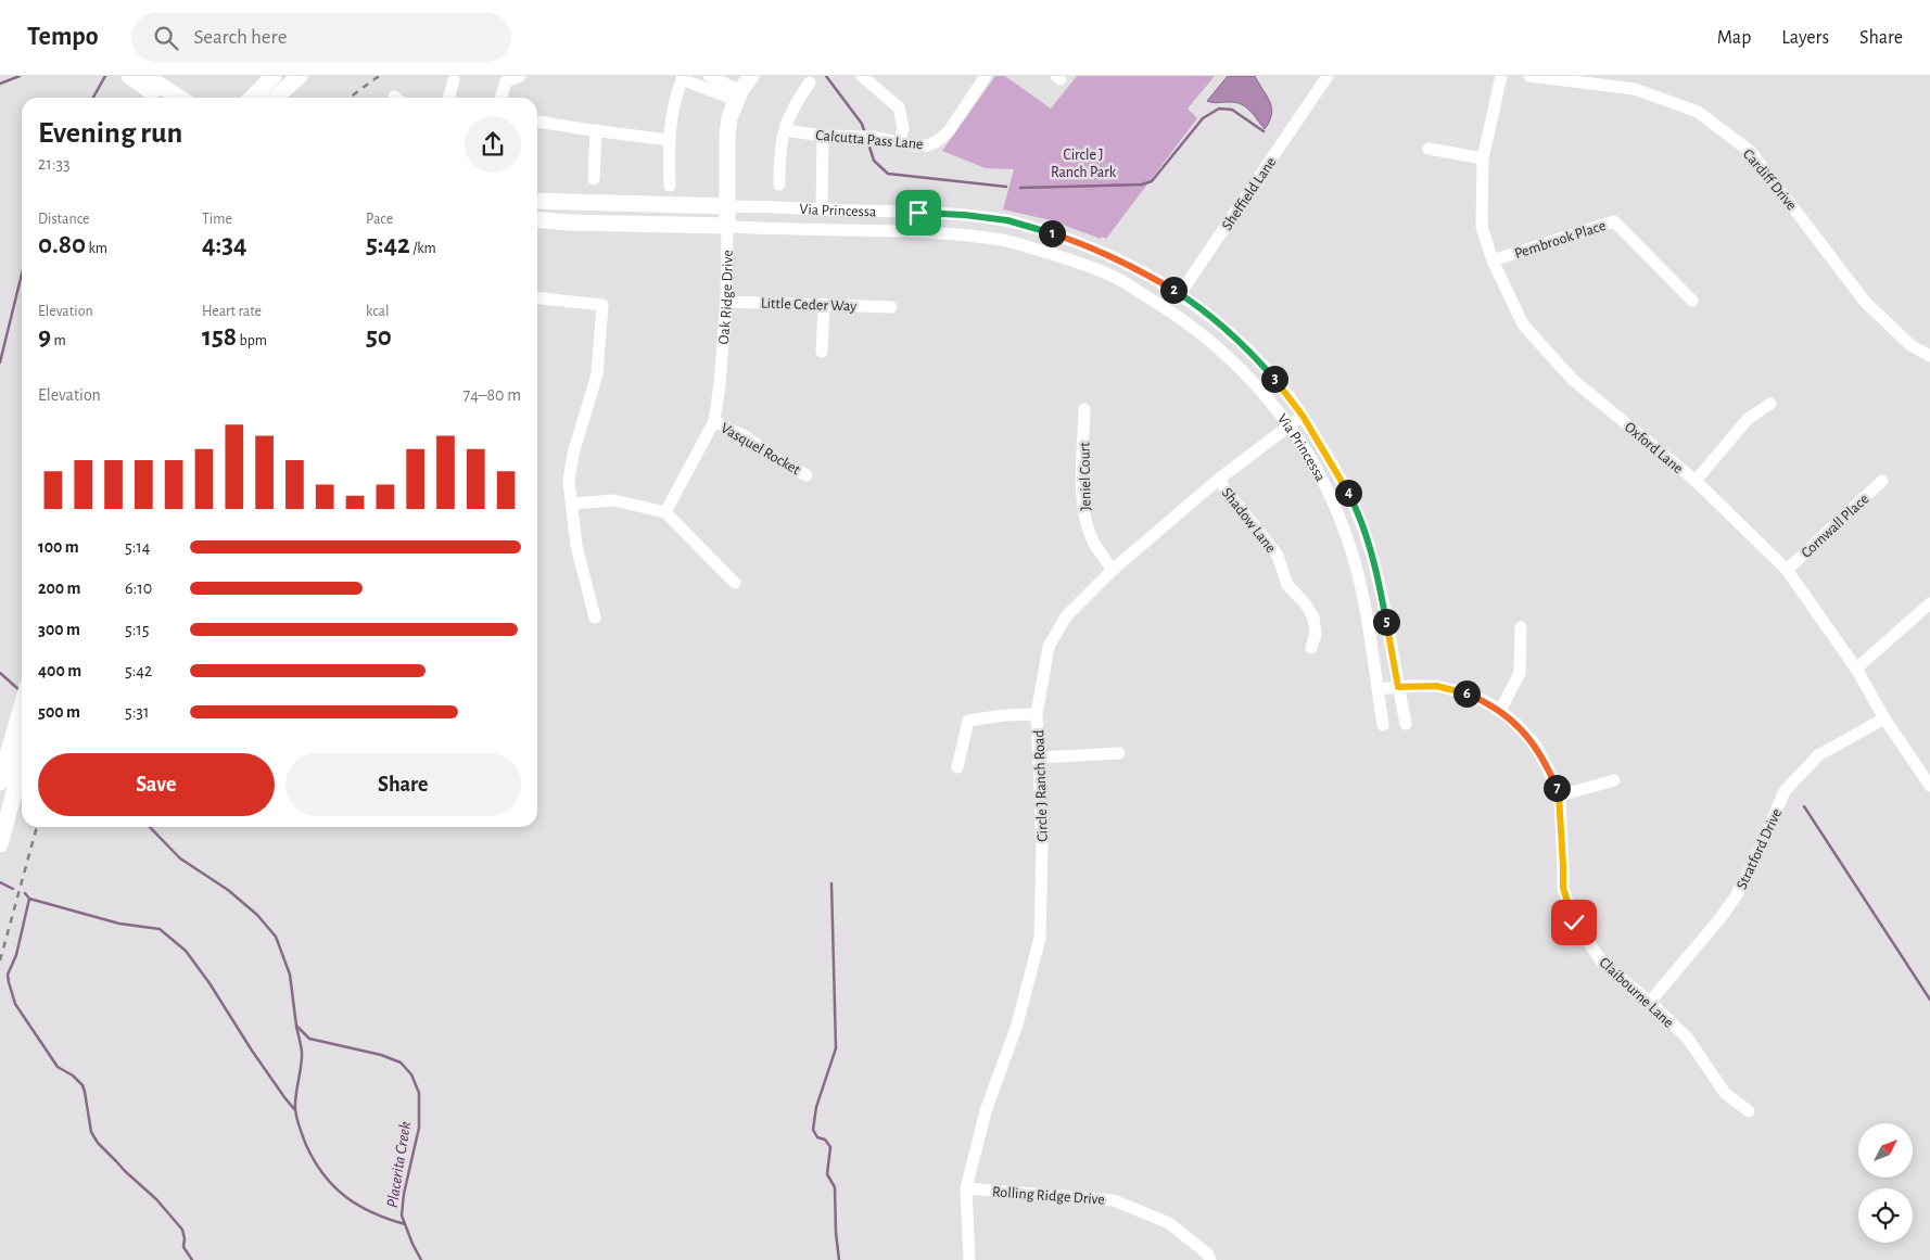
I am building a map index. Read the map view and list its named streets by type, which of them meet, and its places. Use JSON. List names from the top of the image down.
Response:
{
  "streets": {
    "main road": ["Via Princessa", "Oak Ridge Drive"],
    "street": [
      "Calcutta Pass Lane",
      "Cardiff Drive",
      "Sheffield Lane",
      "Pembrook Place",
      "Little Ceder Way",
      "Oxford Lane",
      "Vasquel Rocket",
      "Jeniel Court",
      "Shadow Lane",
      "Cornwall Place",
      "Circle J Ranch Road",
      "Stratford Drive",
      "Claibourne Lane",
      "Rolling Ridge Drive"
    ]
  },
  "crossings": [
    ["Sheffield Lane", "Via Princessa"],
    ["Via Princessa", "Oak Ridge Drive"],
    ["Via Princessa", "Circle J Ranch Road"],
    ["Via Princessa", "Claibourne Lane"],
    ["Pembrook Place", "Oxford Lane"],
    ["Oak Ridge Drive", "Little Ceder Way"],
    ["Oak Ridge Drive", "Vasquel Rocket"],
    ["Oxford Lane", "Cornwall Place"],
    ["Oxford Lane", "Stratford Drive"],
    ["Jeniel Court", "Circle J Ranch Road"],
    ["Shadow Lane", "Circle J Ranch Road"],
    ["Circle J Ranch Road", "Rolling Ridge Drive"],
    ["Stratford Drive", "Claibourne Lane"]
  ],
  "water": ["Placerita Creek"],
  "parks": ["Circle J Ranch Park"],
  "north": "top right",
  "page": {
    "header": "Tempo",
    "search": "Search here",
    "nav": ["Map", "Layers", "Share"],
    "heading": ["Evening run", "21:33"],
    "stats": [
      ["Distance", "0.80 km"],
      ["Time", "4:34"],
      ["Pace", "5:42 /km"],
      ["Elevation", "9 m"],
      ["Heart rate", "158 bpm"],
      ["kcal", "50"]
    ],
    "pins": [
      "1",
      "2",
      "3",
      "4",
      "5",
      "6",
      "7"
    ],
    "chart": ["Elevation", "74–80 m"],
    "list": [
      {
        "name": "100 m",
        "note": "5:14"
      },
      {
        "name": "200 m",
        "note": "6:10"
      },
      {
        "name": "300 m",
        "note": "5:15"
      },
      {
        "name": "400 m",
        "note": "5:42"
      },
      {
        "name": "500 m",
        "note": "5:31"
      }
    ],
    "buttons": ["Save", "Share"]
  }
}
